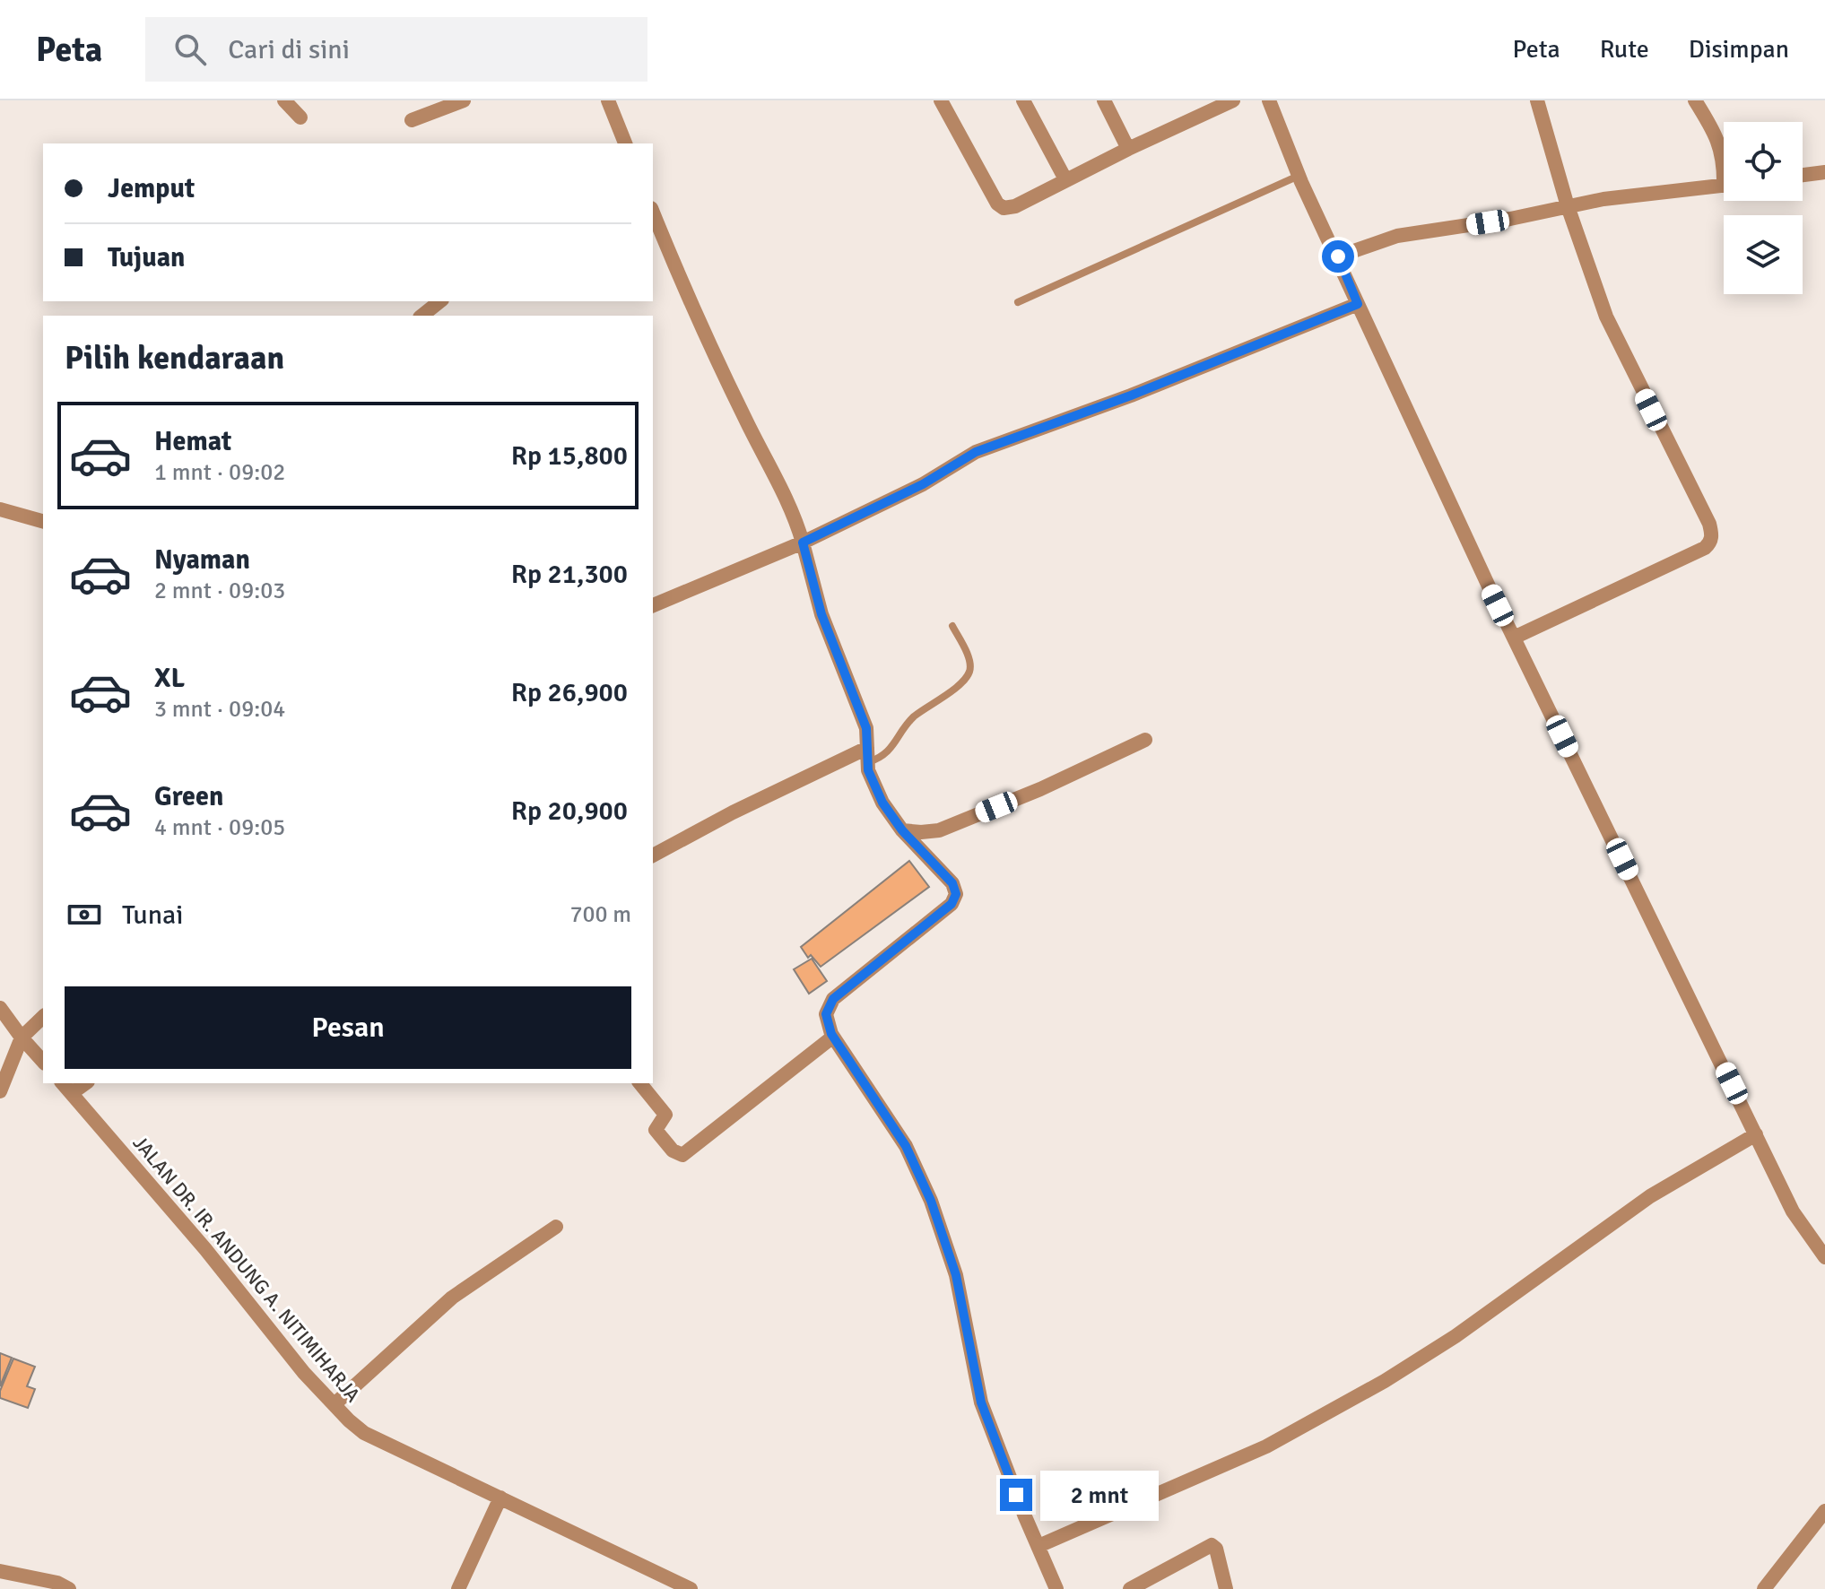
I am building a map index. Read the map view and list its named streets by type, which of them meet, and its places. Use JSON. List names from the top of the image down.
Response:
{
  "streets": {
    "street": ["JALAN DR. IR. ANDUNG A. NITIMIHARJA"]
  },
  "page": {
    "header": "Peta",
    "search": "Cari di sini",
    "nav": ["Peta", "Rute", "Disimpan"],
    "banner": ["Jemput", "Tujuan"],
    "heading": "Pilih kendaraan",
    "list": [
      {
        "name": "Hemat",
        "note": "1 mnt · 09:02",
        "value": "Rp 15,800"
      },
      {
        "name": "Nyaman",
        "note": "2 mnt · 09:03",
        "value": "Rp 21,300"
      },
      {
        "name": "XL",
        "note": "3 mnt · 09:04",
        "value": "Rp 26,900"
      },
      {
        "name": "Green",
        "note": "4 mnt · 09:05",
        "value": "Rp 20,900"
      }
    ],
    "pay": ["Tunai", "700 m"],
    "buttons": "Pesan",
    "bubble": "2 mnt"
  }
}
